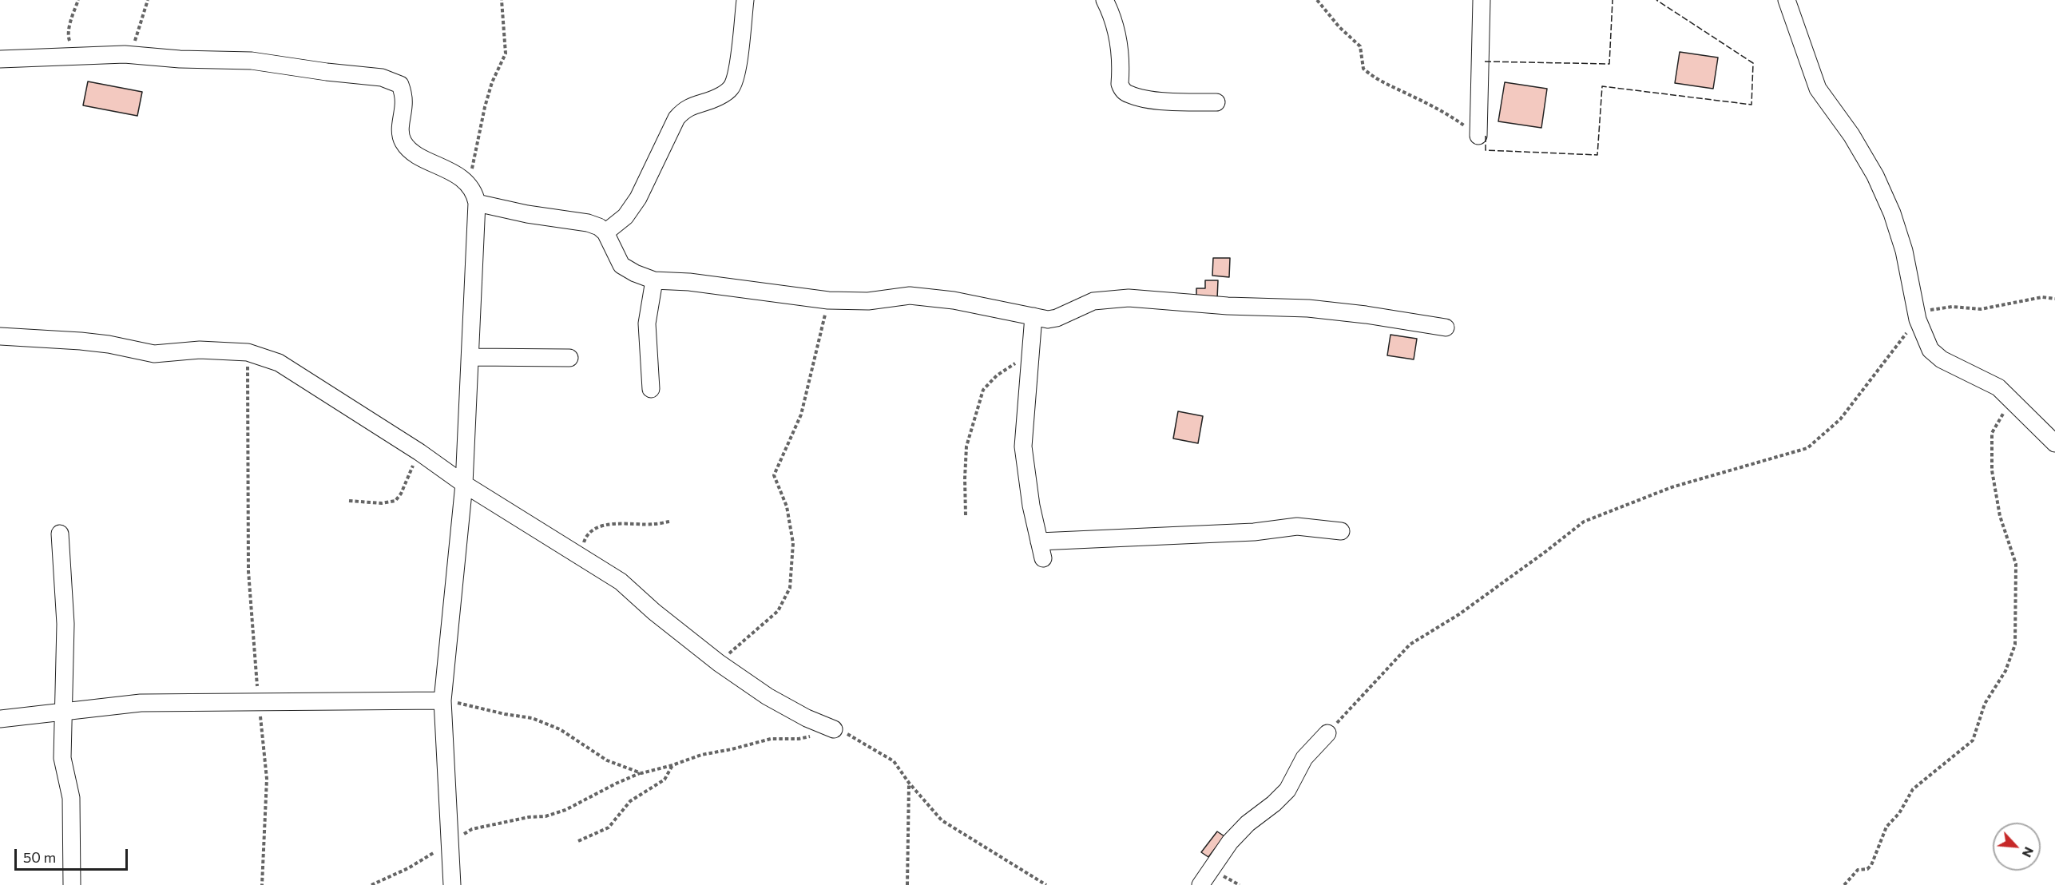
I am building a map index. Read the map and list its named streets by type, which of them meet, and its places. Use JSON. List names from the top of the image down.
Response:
{
  "scale_bar": "50 m",
  "north": "bottom right"
}
